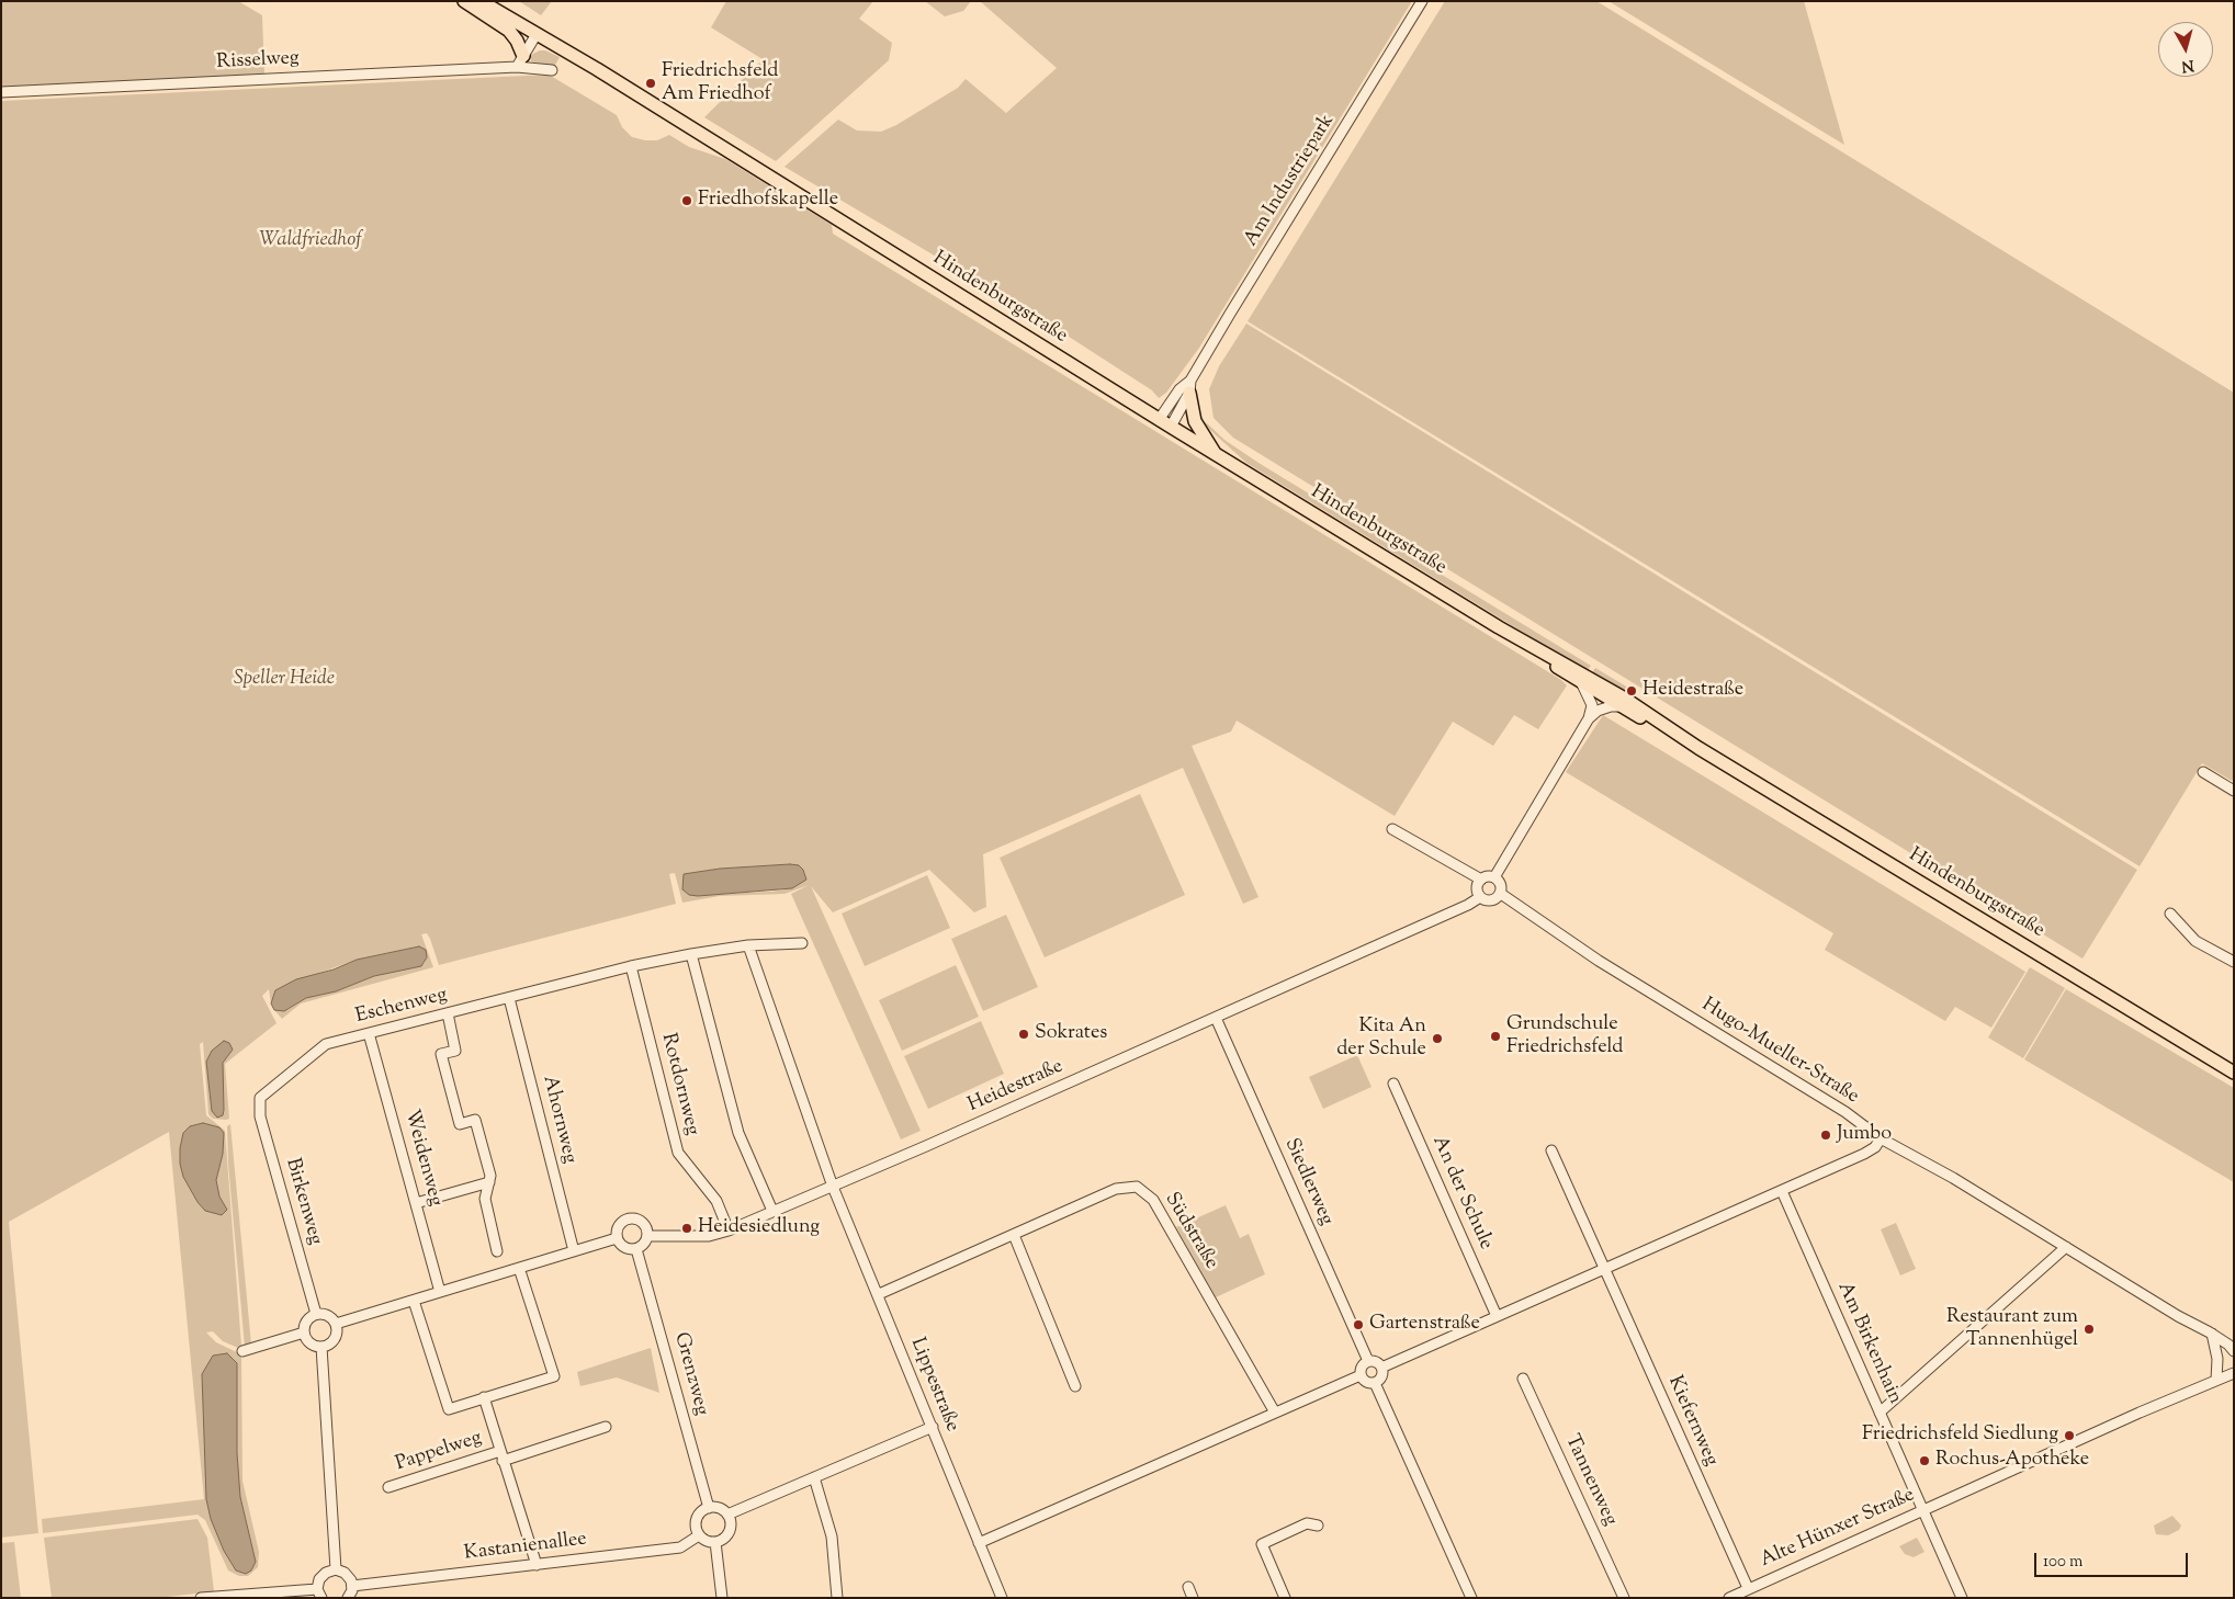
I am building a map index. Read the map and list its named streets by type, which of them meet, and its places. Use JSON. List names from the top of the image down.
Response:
{
  "streets": {
    "main road": ["Hindenburgstraße"],
    "street": [
      "Risselweg",
      "Am Industriepark",
      "Eschenweg",
      "Hugo-Mueller-Straße",
      "Rotdornweg",
      "Heidestraße",
      "Ahornweg",
      "Weidenweg",
      "Siedlerweg",
      "An der Schule",
      "Birkenweg",
      "Südstraße",
      "Am Birkenhain",
      "Grenzweg",
      "Lippestraße",
      "Kiefernweg",
      "Pappelweg",
      "Tannenweg",
      "Alte Hünxer Straße",
      "Kastanienallee"
    ]
  },
  "crossings": [
    ["Am Industriepark", "Hindenburgstraße"],
    ["Eschenweg", "Rotdornweg"],
    ["Eschenweg", "Ahornweg"],
    ["Eschenweg", "Weidenweg"],
    ["Eschenweg", "Birkenweg"],
    ["Hugo-Mueller-Straße", "Heidestraße"],
    ["Rotdornweg", "Heidestraße"],
    ["Heidestraße", "Siedlerweg"],
    ["Heidestraße", "Grenzweg"],
    ["Heidestraße", "Lippestraße"],
    ["Südstraße", "Lippestraße"],
    ["Am Birkenhain", "Alte Hünxer Straße"],
    ["Grenzweg", "Kastanienallee"],
    ["Kiefernweg", "Alte Hünxer Straße"],
    ["Pappelweg", "Kastanienallee"]
  ],
  "parks": ["Waldfriedhof", "Speller Heide"],
  "places": [
    "Friedrichsfeld Am Friedhof",
    "Friedhofskapelle",
    "Heidestraße",
    "Sokrates",
    "Grundschule Friedrichsfeld",
    "Kita An der Schule",
    "Jumbo",
    "Heidesiedlung",
    "Gartenstraße",
    "Restaurant zum Tannenhügel",
    "Friedrichsfeld Siedlung",
    "Rochus-Apotheke"
  ],
  "scale_bar": "100 m",
  "north": "bottom"
}
